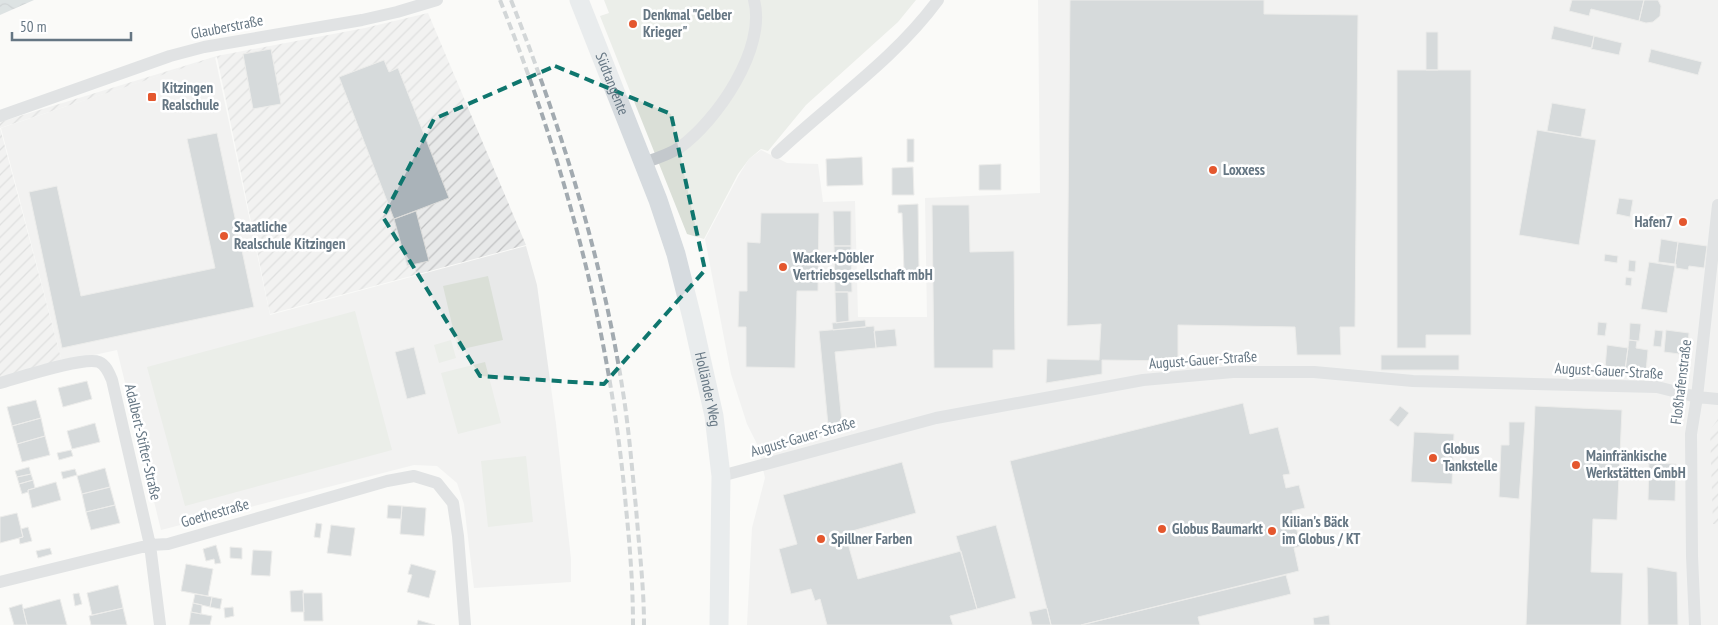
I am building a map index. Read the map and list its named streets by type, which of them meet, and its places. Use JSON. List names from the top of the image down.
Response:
{
  "streets": {
    "main road": ["Südtangente", "Holländer Weg"],
    "street": [
      "Glauberstraße",
      "August-Gauer-Straße",
      "Floßhafenstraße",
      "Adalbert-Stifter-Straße",
      "Goethestraße"
    ]
  },
  "crossings": [
    ["Südtangente", "Holländer Weg"],
    ["August-Gauer-Straße", "Floßhafenstraße"],
    ["August-Gauer-Straße", "Holländer Weg"],
    ["Adalbert-Stifter-Straße", "Goethestraße"]
  ],
  "places": {
    "other": [
      "Denkmal \"Gelber Krieger\"",
      "Loxxess",
      "Hafen7",
      "Staatliche Realschule Kitzingen",
      "Wacker+Döbler Vertriebsgesellschaft mbH",
      "Globus Tankstelle",
      "Mainfränkische Werkstätten GmbH",
      "Globus Baumarkt",
      "Kilian's Bäck im Globus / KT",
      "Spillner Farben"
    ],
    "transit": ["Kitzingen Realschule"]
  },
  "scale_bar": "50 m"
}
